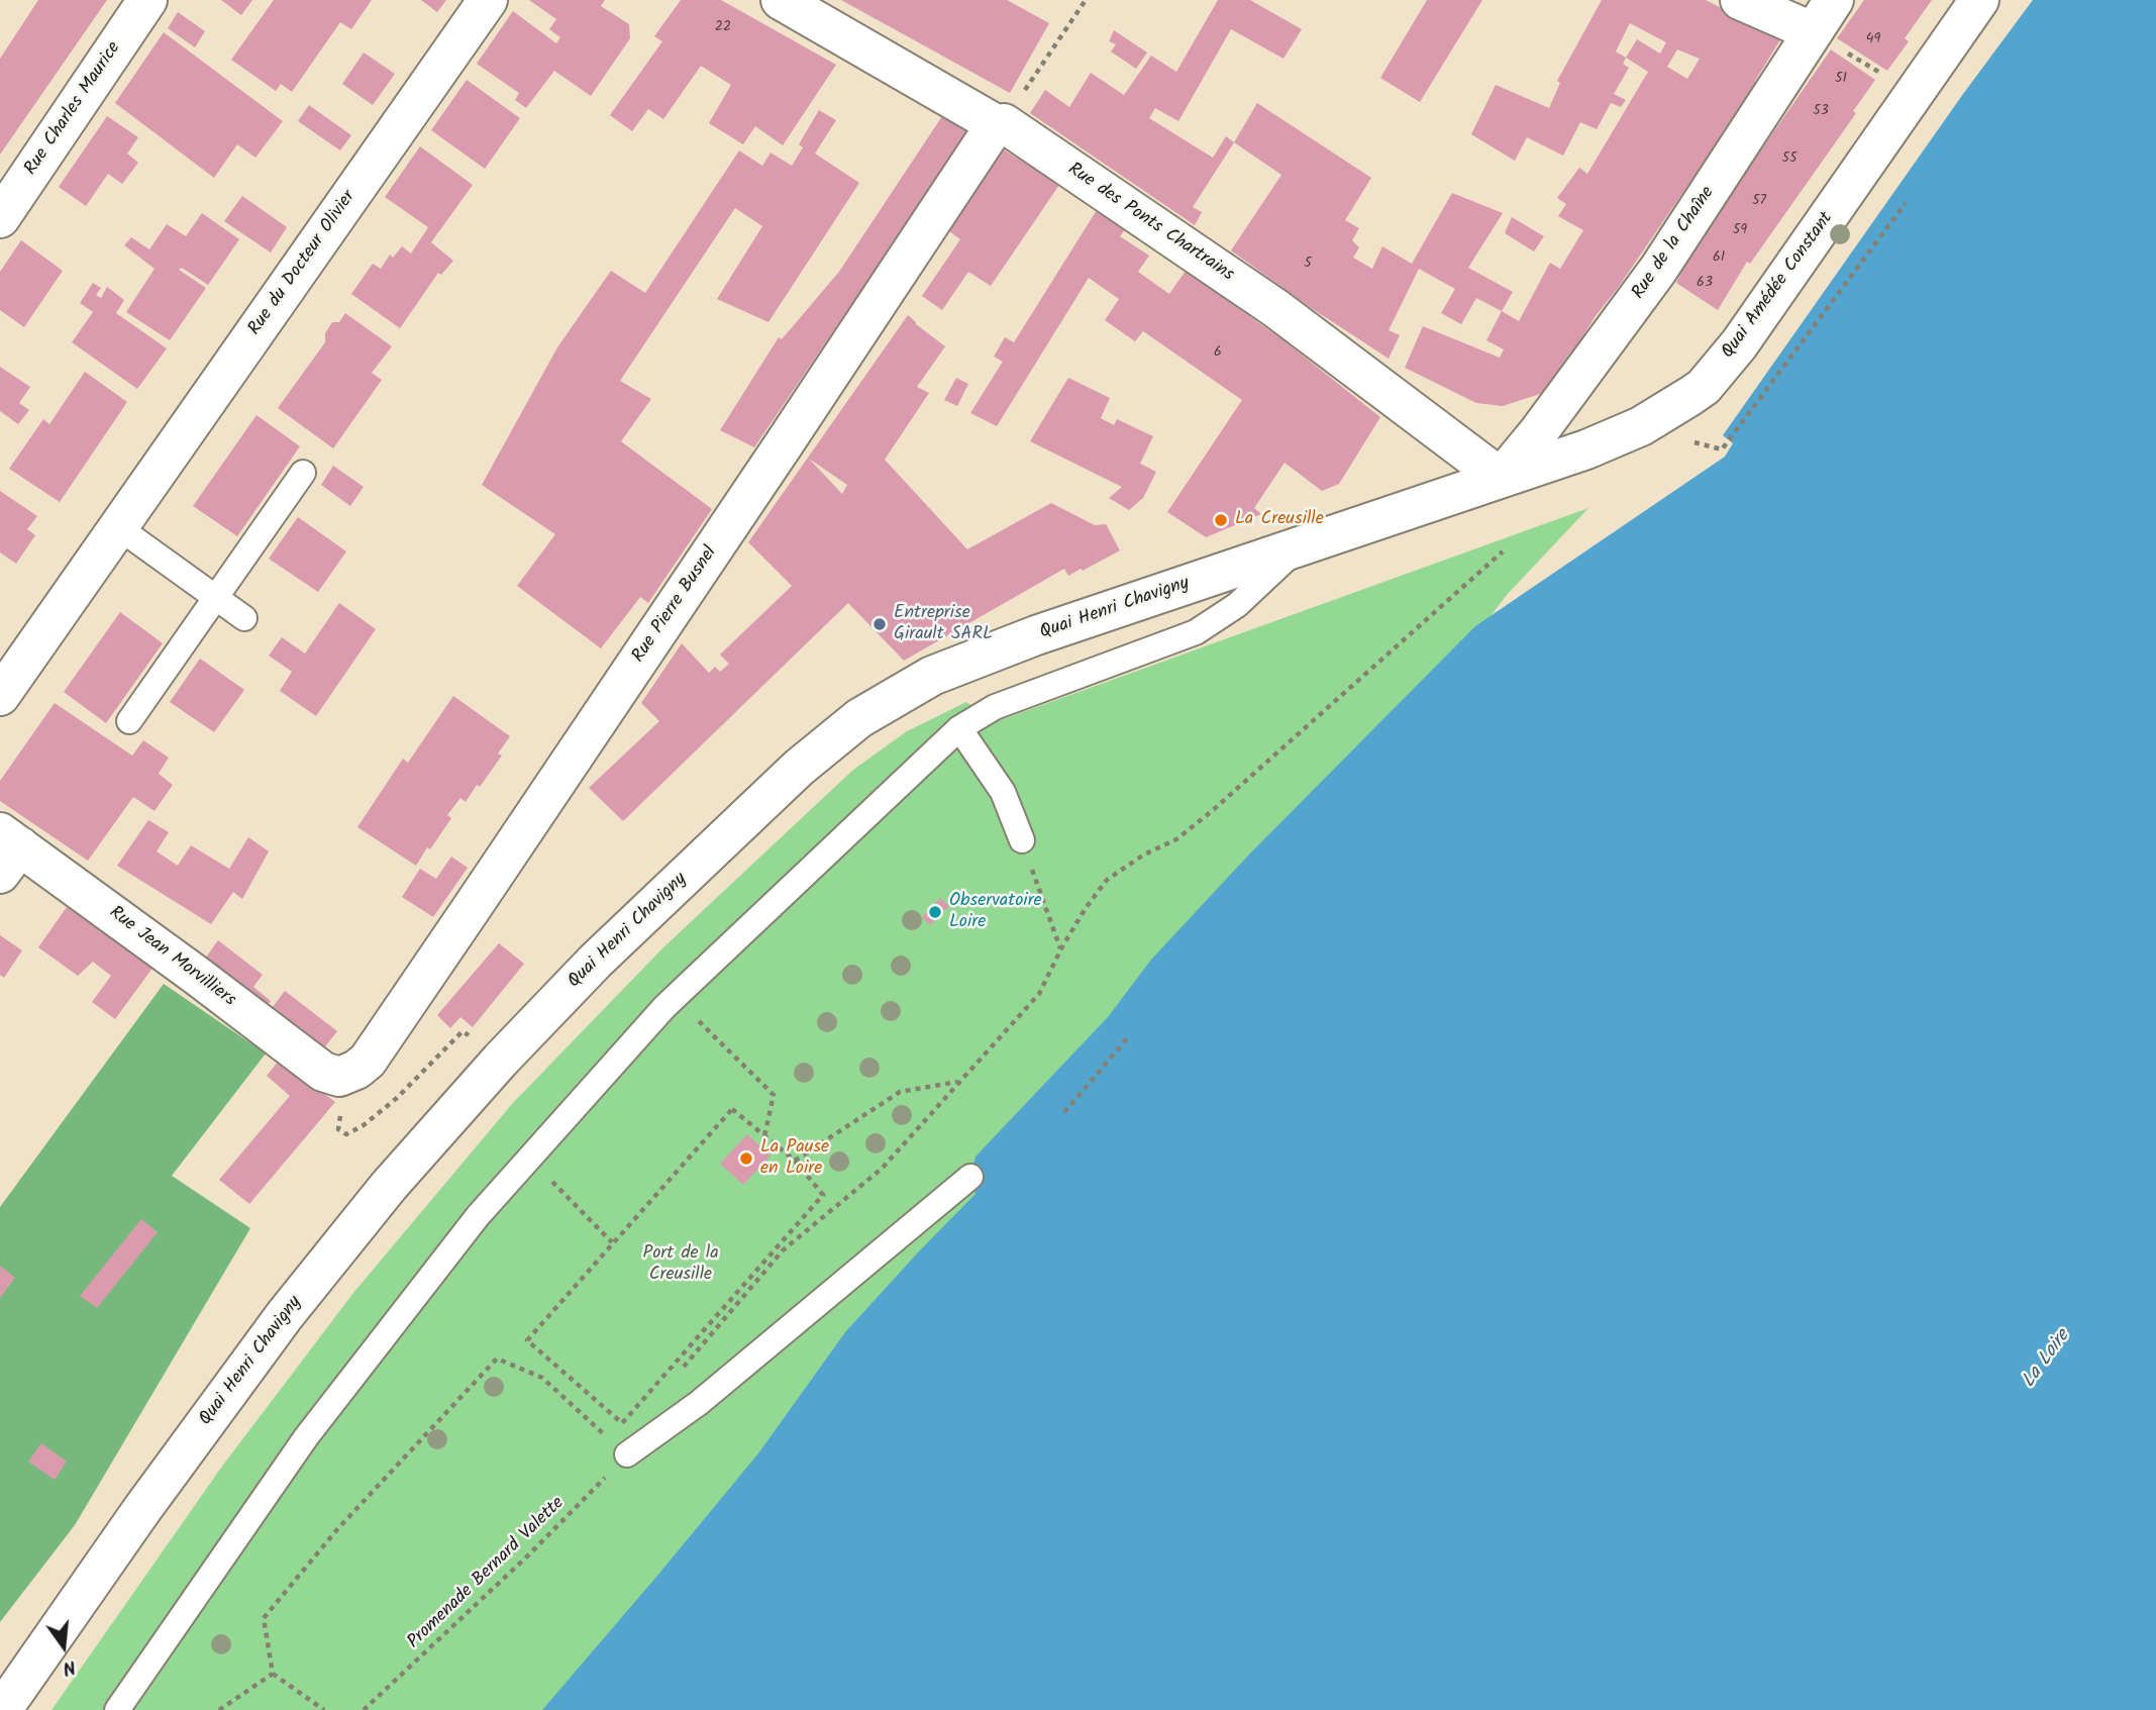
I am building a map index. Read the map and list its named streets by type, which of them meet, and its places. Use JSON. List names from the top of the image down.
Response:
{
  "streets": {
    "street": [
      "Rue Charles Maurice",
      "Rue des Ponts Chartrains",
      "Rue de la Chaîne",
      "Rue du Docteur Olivier",
      "Quai Amédée Constant",
      "Rue Pierre Busnel",
      "Quai Henri Chavigny",
      "Rue Jean Morvilliers"
    ],
    "path": ["Promenade Bernard Valette"]
  },
  "crossings": [
    ["Rue des Ponts Chartrains", "Rue de la Chaîne"],
    ["Rue des Ponts Chartrains", "Quai Amédée Constant"],
    ["Rue des Ponts Chartrains", "Rue Pierre Busnel"],
    ["Rue des Ponts Chartrains", "Quai Henri Chavigny"],
    ["Rue de la Chaîne", "Quai Amédée Constant"],
    ["Rue de la Chaîne", "Quai Henri Chavigny"],
    ["Quai Amédée Constant", "Quai Henri Chavigny"],
    ["Rue Pierre Busnel", "Rue Jean Morvilliers"]
  ],
  "water": ["La Loire"],
  "parks": ["Port de la Creusille"],
  "places": [
    "La Creusille",
    "Entreprise Girault SARL",
    "Observatoire Loire",
    "La Pause en Loire"
  ],
  "house_numbers": [
    "22",
    "49",
    "51",
    "53",
    "55",
    "57",
    "59",
    "61",
    "5",
    "63",
    "6"
  ],
  "north": "bottom"
}
